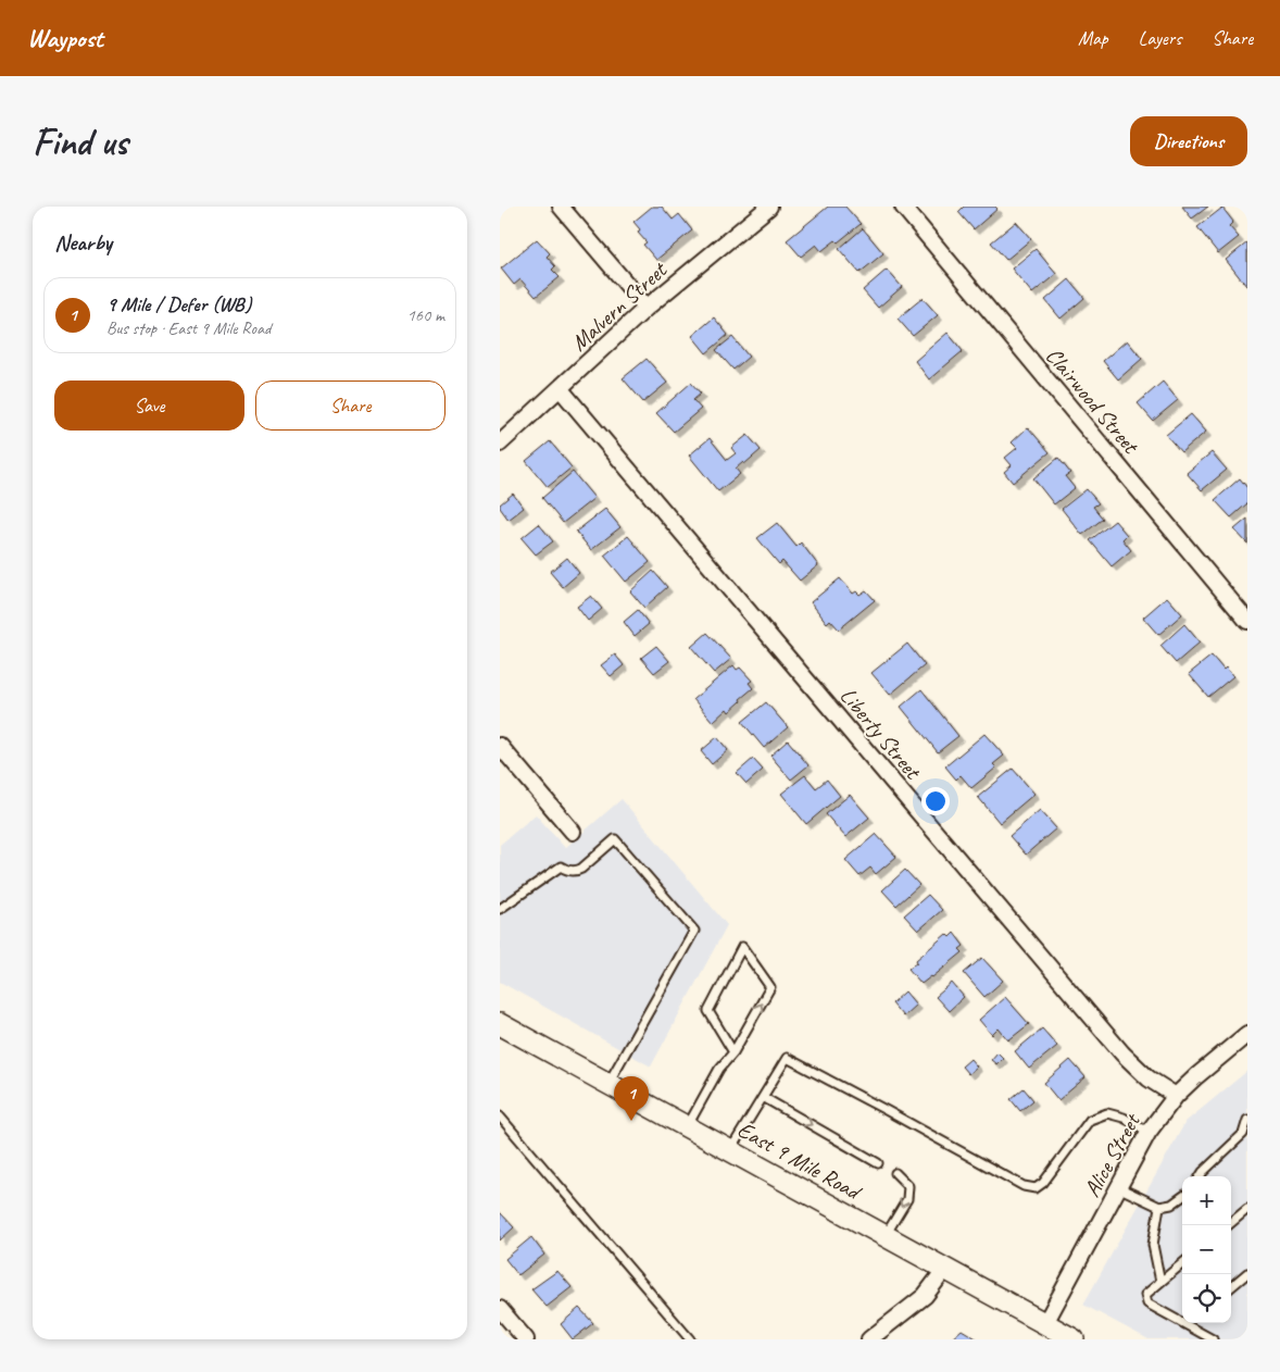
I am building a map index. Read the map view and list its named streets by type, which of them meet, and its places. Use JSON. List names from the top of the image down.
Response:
{
  "streets": {
    "main road": ["East 9 Mile Road"],
    "street": [
      "Malvern Street",
      "Clairwood Street",
      "Liberty Street",
      "Alice Street"
    ]
  },
  "crossings": [
    ["Malvern Street", "Liberty Street"],
    ["Liberty Street", "Alice Street"],
    ["Alice Street", "East 9 Mile Road"]
  ],
  "page": {
    "header": "Waypost",
    "nav": ["Map", "Layers", "Share"],
    "buttons": [
      "Directions",
      ["Save", "Share"]
    ],
    "title": "Find us",
    "heading": "Nearby",
    "list": [
      {
        "mark": "1",
        "name": "9 Mile / Defer (WB)",
        "note": "Bus stop · East 9 Mile Road",
        "value": "160 m"
      }
    ],
    "pins": "1",
    "map_buttons": ["+", "−"]
  }
}
